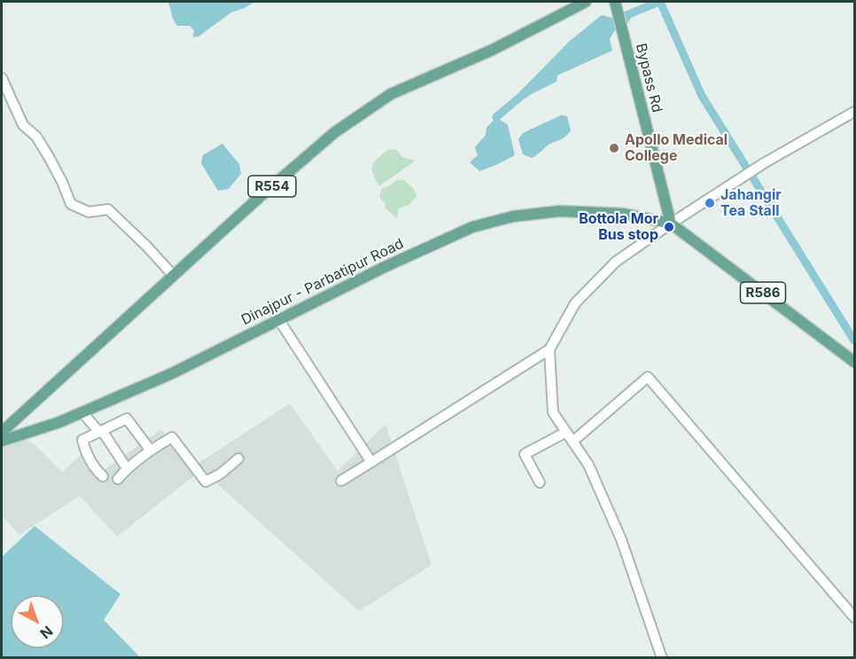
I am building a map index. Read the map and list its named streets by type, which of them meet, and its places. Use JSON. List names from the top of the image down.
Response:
{
  "streets": {
    "main road": [
      "Bypass Rd",
      "R554",
      "Dinajpur - Parbatipur Road",
      "R586"
    ]
  },
  "crossings": [
    ["Bypass Rd", "Dinajpur - Parbatipur Road"],
    ["Bypass Rd", "R586"],
    ["Dinajpur - Parbatipur Road", "R586"]
  ],
  "places": ["Apollo Medical College", "Jahangir Tea Stall", "Bottola Mor Bus stop"],
  "north": "bottom right"
}
